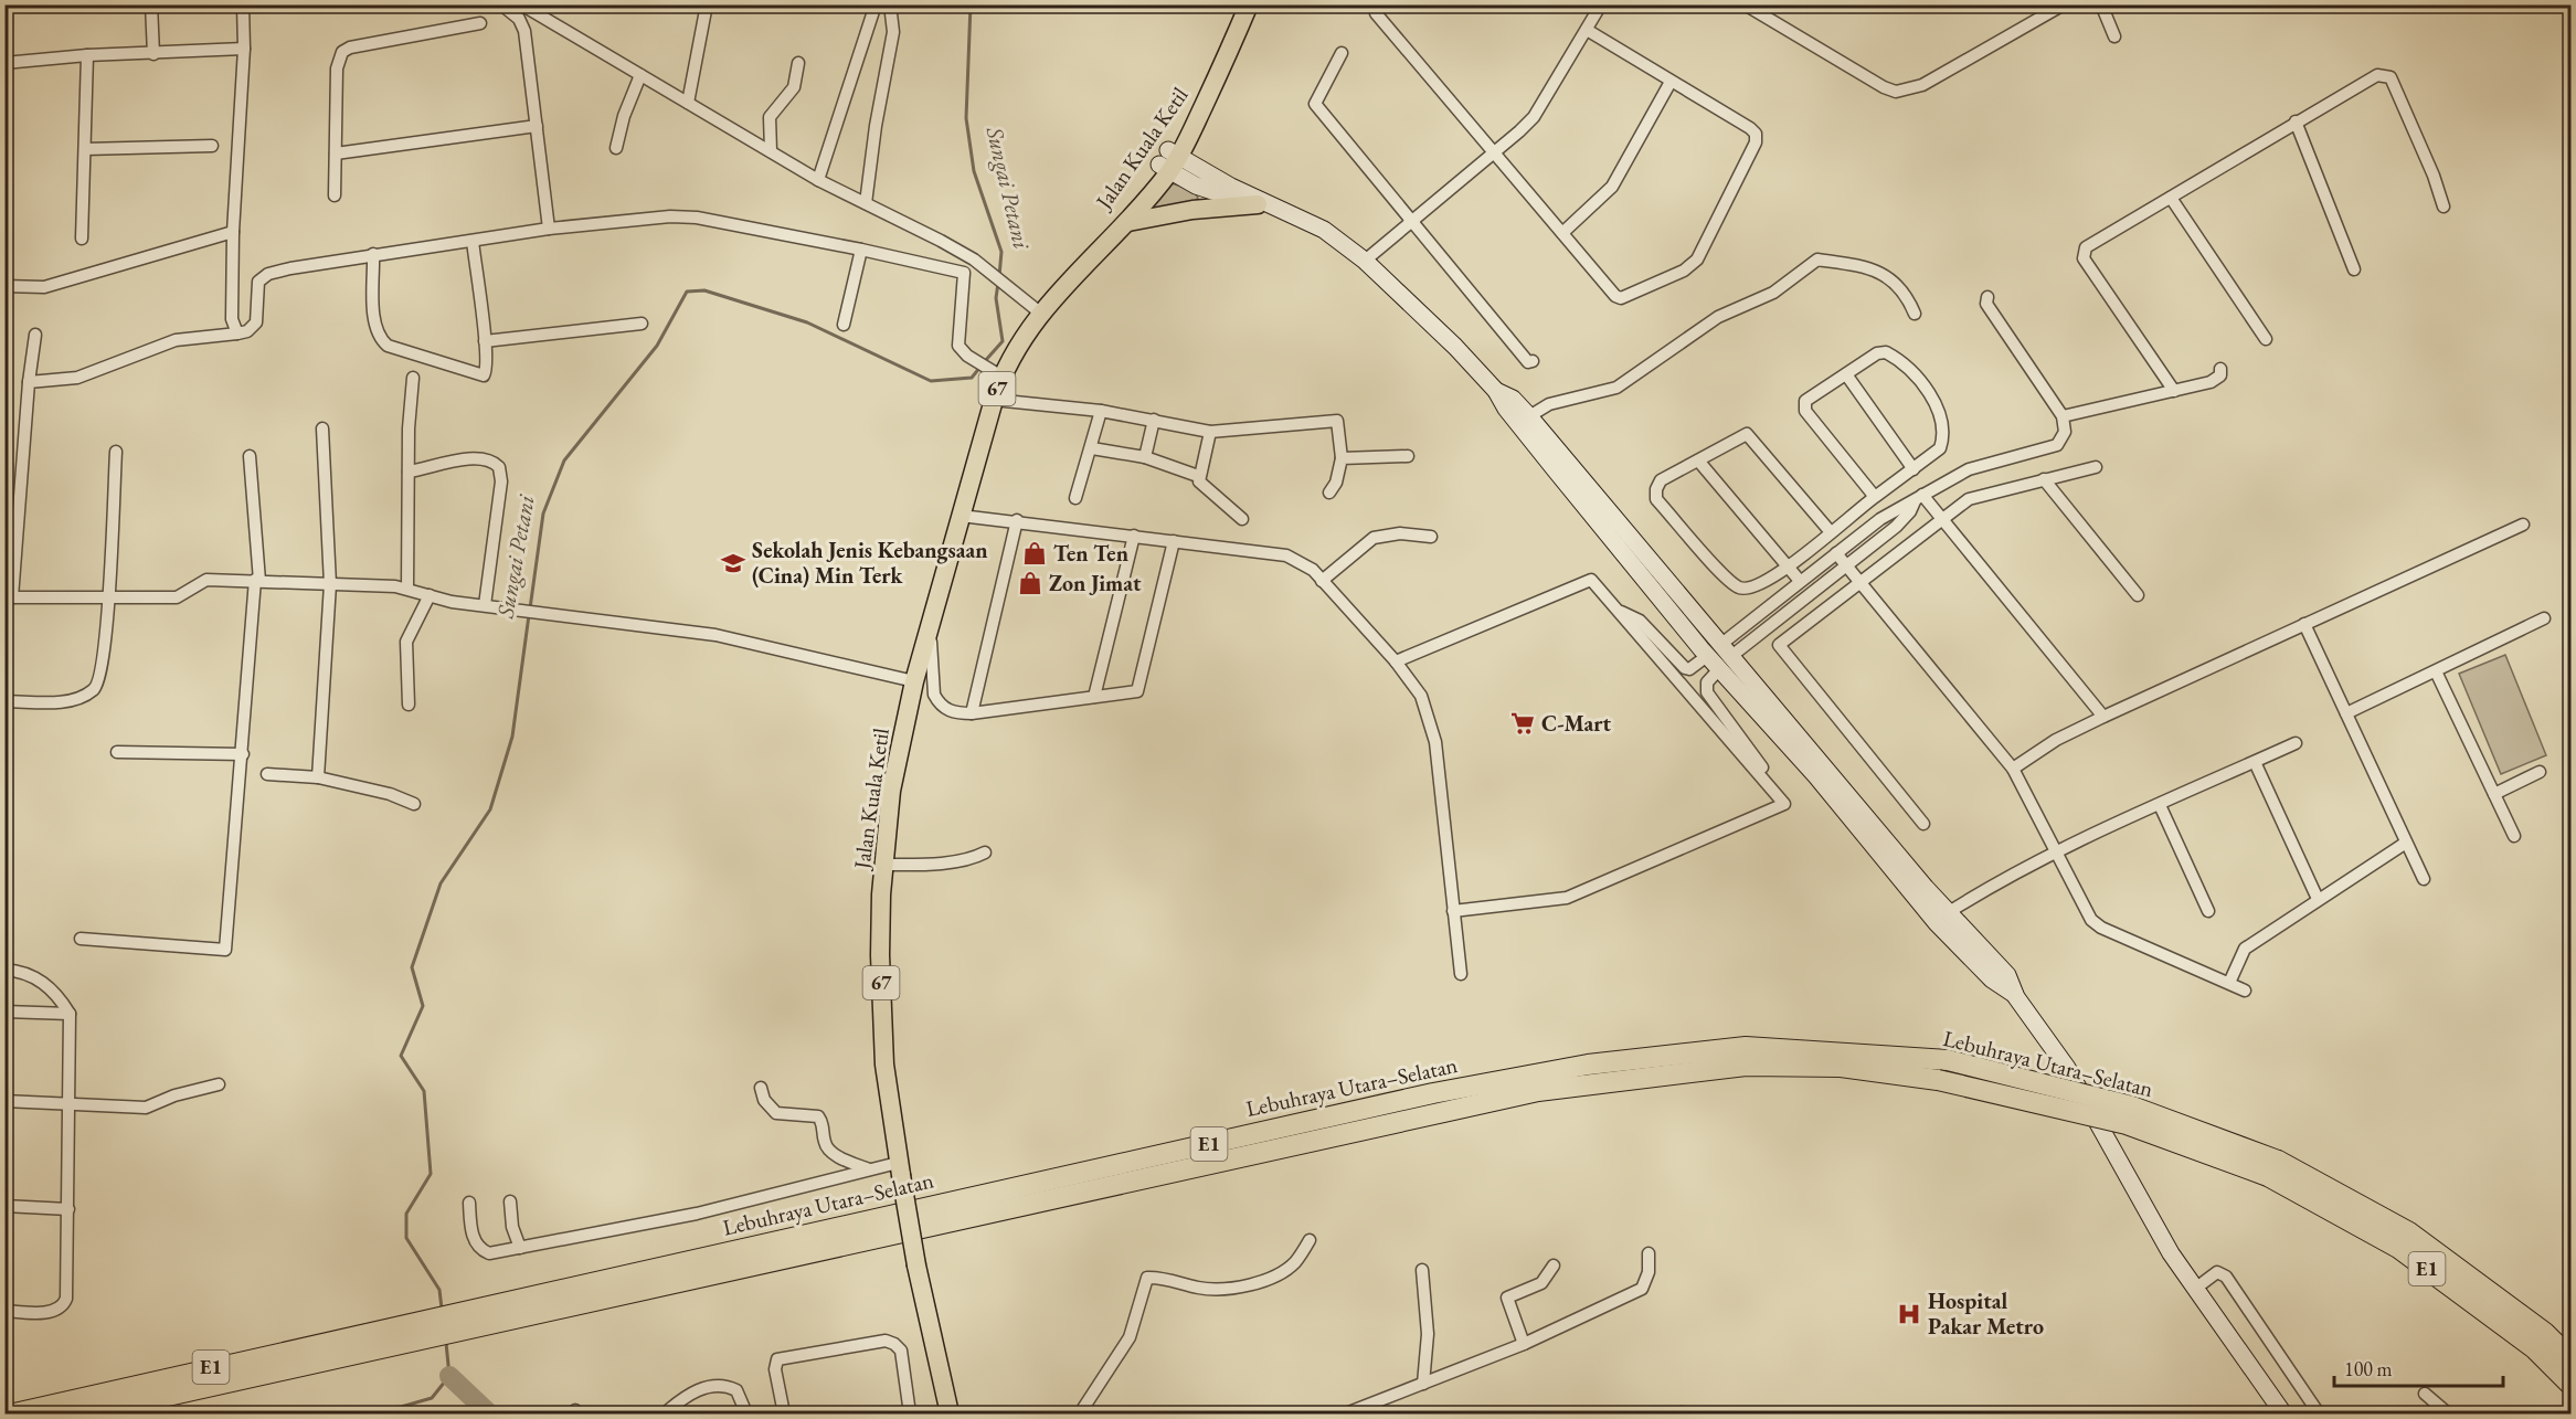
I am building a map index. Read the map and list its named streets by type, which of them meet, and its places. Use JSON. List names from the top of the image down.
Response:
{
  "streets": {
    "highway": ["Lebuhraya Utara–Selatan", "E1"],
    "main road": ["Jalan Kuala Ketil", "67"]
  },
  "water": ["Sungai Petani"],
  "places": {
    "shop": ["Ten Ten", "Zon Jimat"],
    "school or university": ["Sekolah Jenis Kebangsaan (Cina) Min Terk"],
    "supermarket": ["C-Mart"],
    "hospital": ["Hospital Pakar Metro"]
  },
  "scale_bar": "100 m"
}
